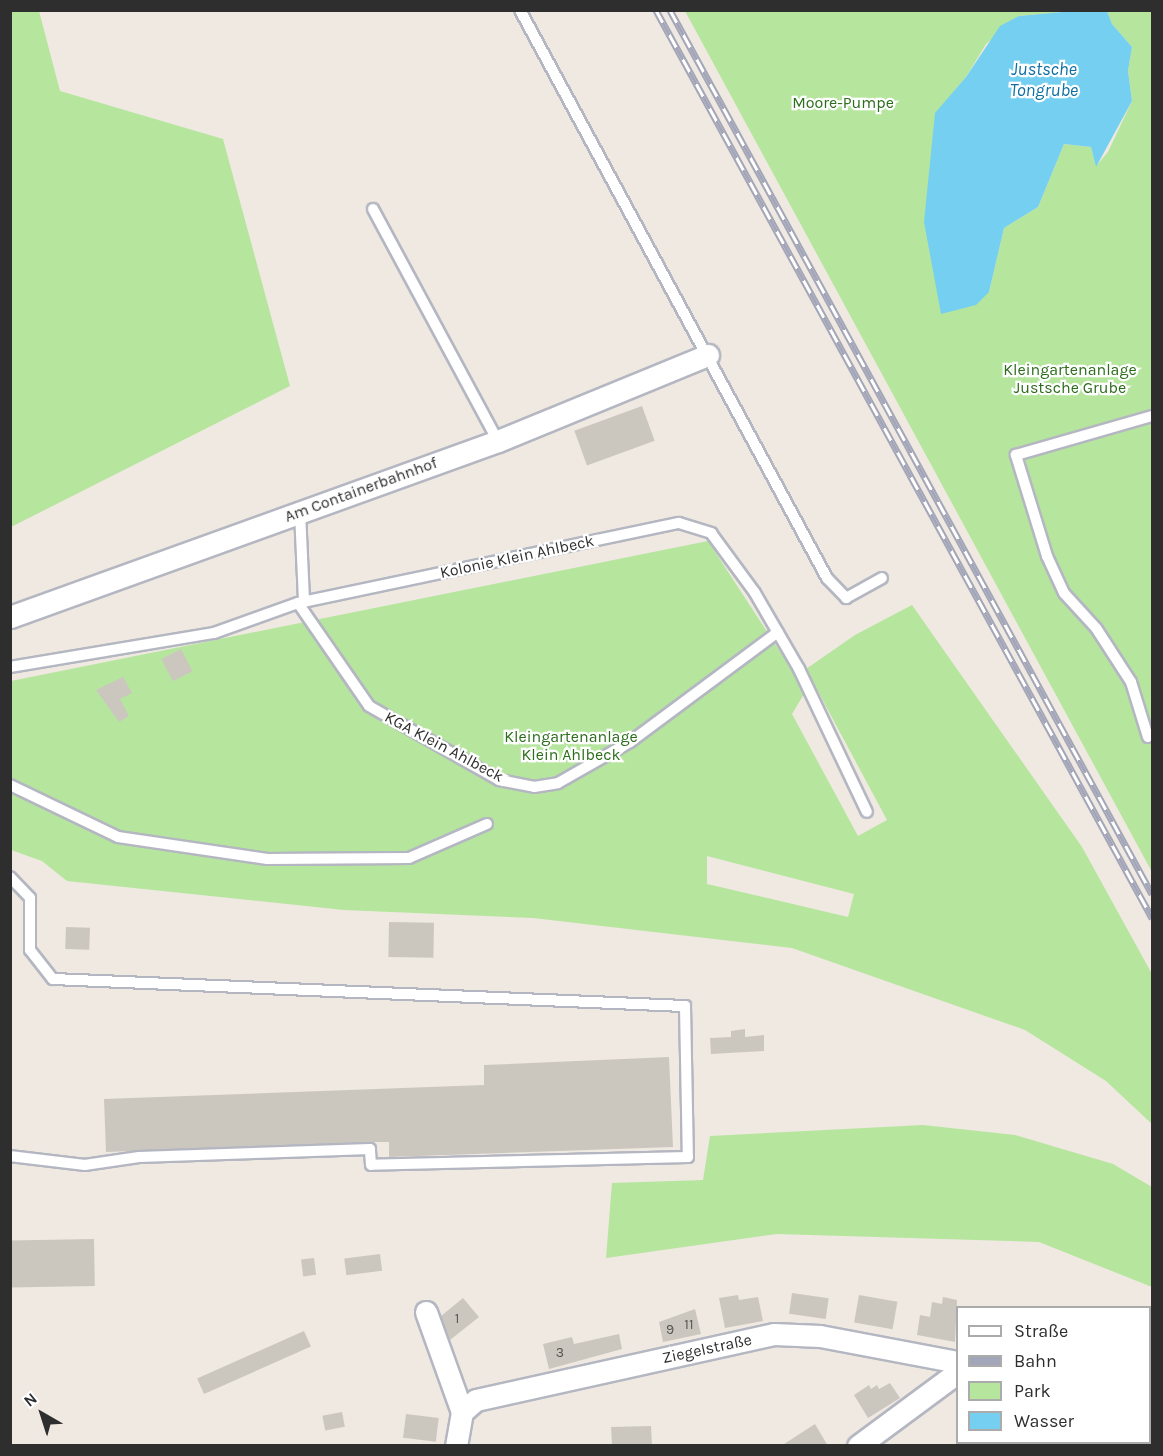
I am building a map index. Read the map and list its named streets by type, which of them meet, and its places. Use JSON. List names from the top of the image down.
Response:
{
  "streets": {
    "street": ["Am Containerbahnhof", "Ziegelstraße"],
    "lane": ["Kolonie Klein Ahlbeck", "KGA Klein Ahlbeck"]
  },
  "crossings": [
    ["Kolonie Klein Ahlbeck", "KGA Klein Ahlbeck"]
  ],
  "water": ["Justsche Tongrube"],
  "parks": ["Moore-Pumpe", "Kleingartenanlage Justsche Grube", "Kleingartenanlage Klein Ahlbeck"],
  "house_numbers": [
    "1",
    "11",
    "9",
    "3"
  ],
  "legend": [
    "Straße",
    "Bahn",
    "Park",
    "Wasser"
  ],
  "north": "top left"
}
